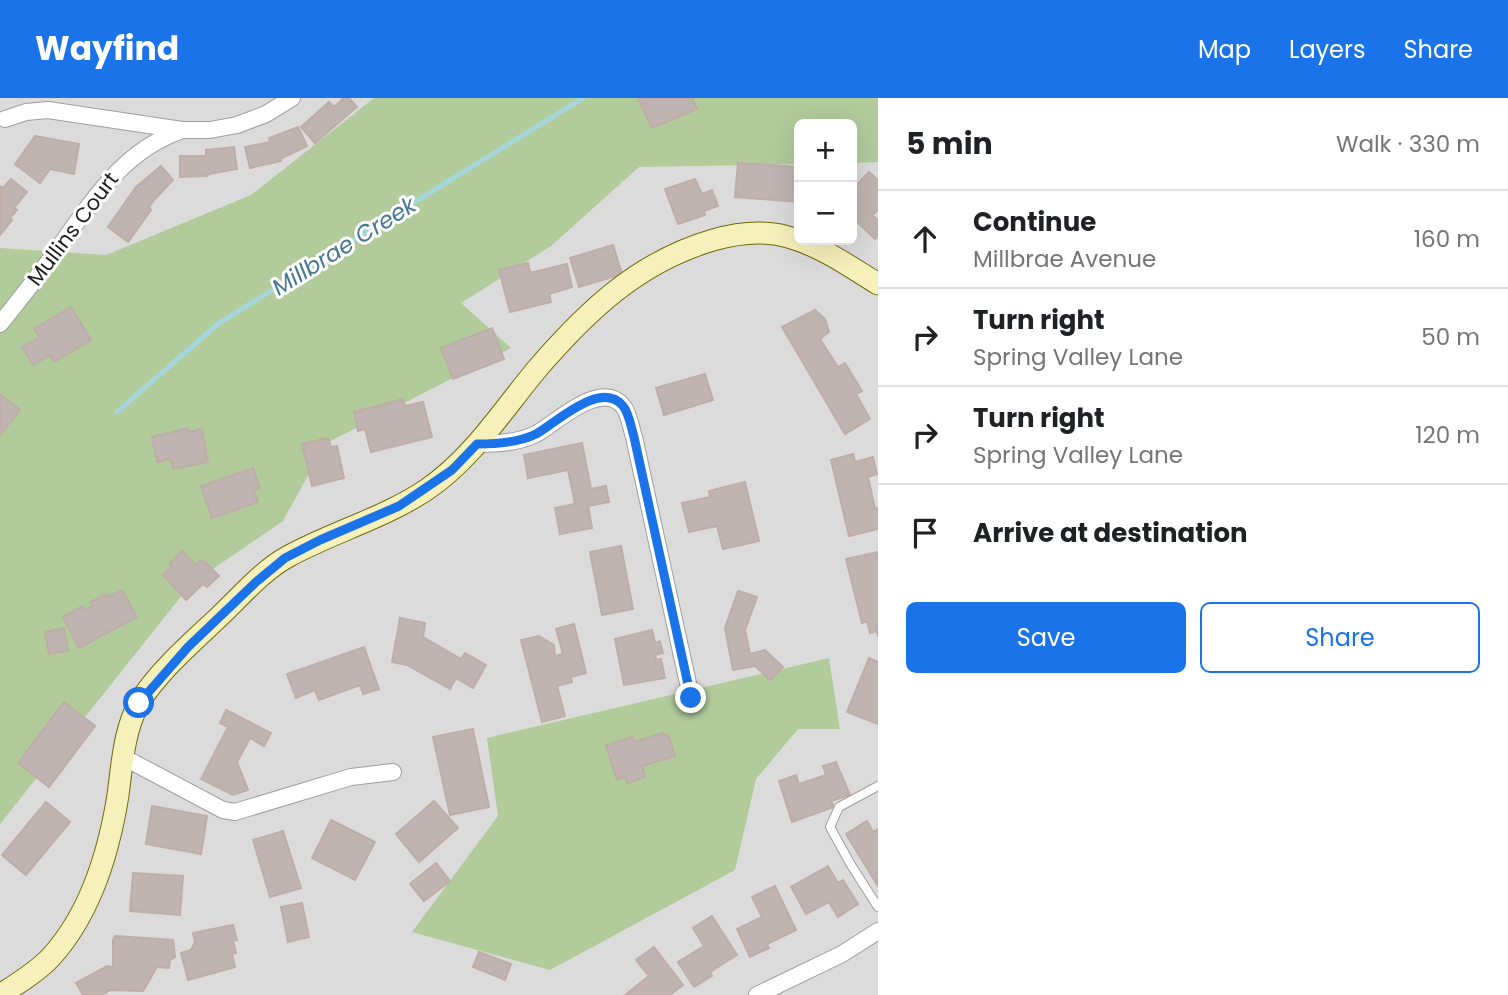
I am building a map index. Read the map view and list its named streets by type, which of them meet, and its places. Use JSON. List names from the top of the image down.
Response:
{
  "streets": {
    "street": ["Mullins Court"]
  },
  "water": ["Millbrae Creek"],
  "page": {
    "header": "Wayfind",
    "nav": ["Map", "Layers", "Share"],
    "heading": ["5 min", "Walk · 330 m"],
    "map_buttons": ["+", "−"],
    "list": [
      ["Continue", "Millbrae Avenue", "160 m"],
      ["Turn right", "Spring Valley Lane", "50 m"],
      ["Turn right", "Spring Valley Lane", "120 m"],
      "Arrive at destination"
    ],
    "buttons": ["Save", "Share"]
  }
}
